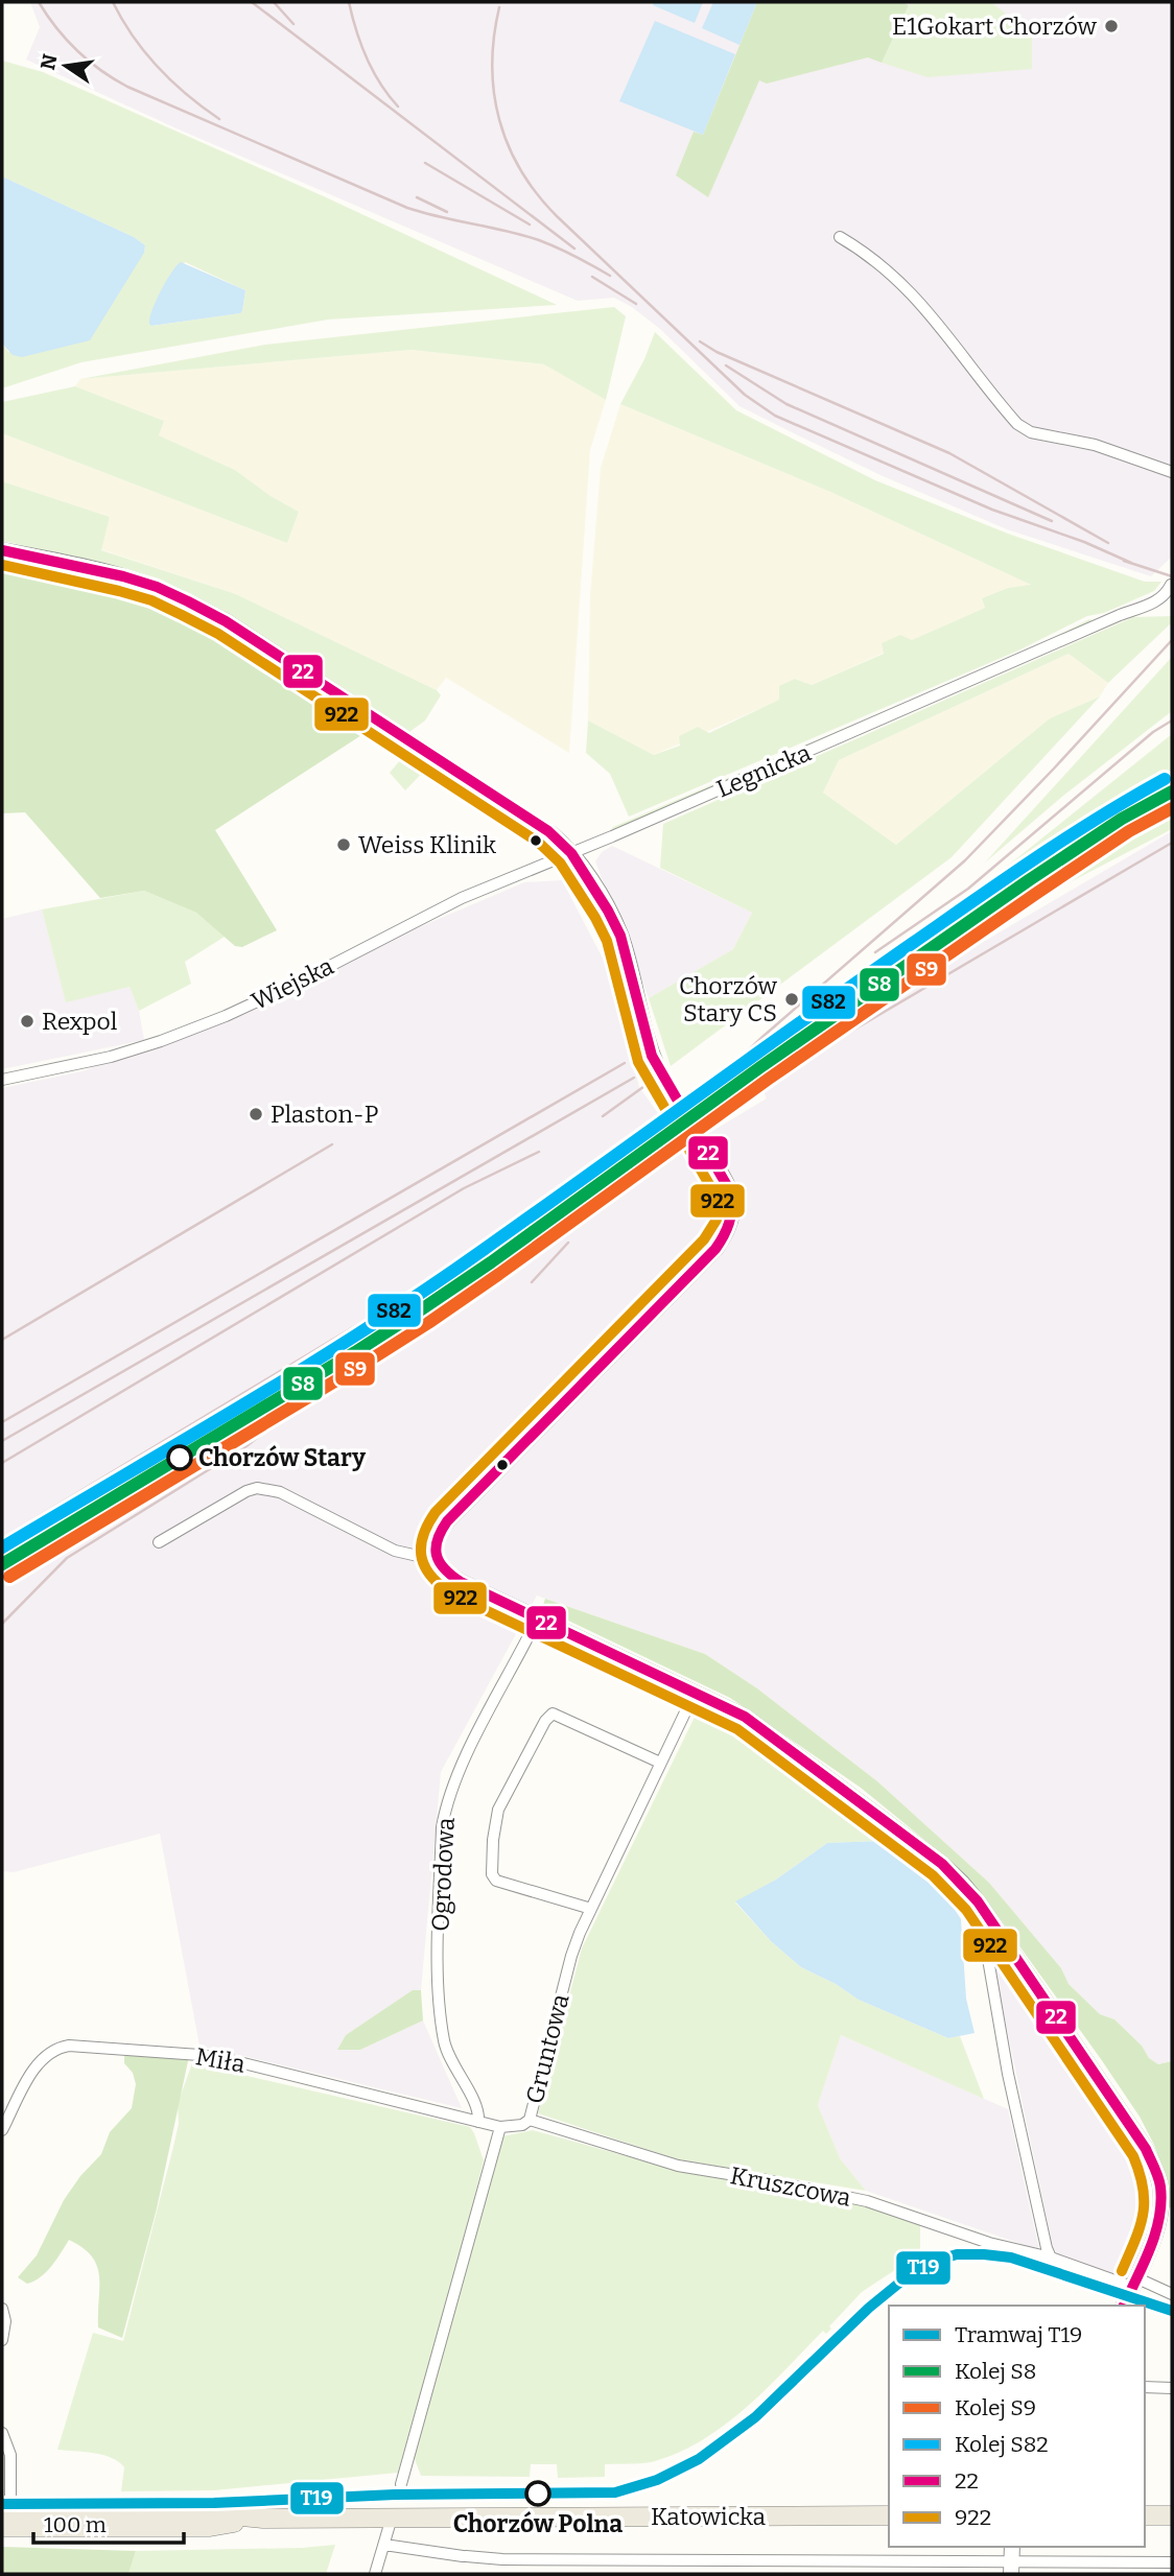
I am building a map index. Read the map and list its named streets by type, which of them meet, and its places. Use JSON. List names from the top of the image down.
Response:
{
  "streets": {
    "main road": ["Katowicka"],
    "street": [
      "Legnicka",
      "Wiejska",
      "Ogrodowa",
      "Gruntowa",
      "Miła",
      "Kruszcowa"
    ]
  },
  "crossings": [
    ["Legnicka", "Wiejska"],
    ["Ogrodowa", "Miła"],
    ["Gruntowa", "Kruszcowa"]
  ],
  "places": [
    "E1Gokart Chorzów",
    "Weiss Klinik",
    "Chorzów Stary CS",
    "Rexpol",
    "Plaston-P",
    "Chorzów Stary",
    "Chorzów Polna"
  ],
  "lines": [
    "transit line 22",
    "transit line 922",
    "rail line S82",
    "rail line S8",
    "rail line S9",
    "tram line T19"
  ],
  "legend": [
    "Tramwaj T19",
    "Kolej S8",
    "Kolej S9",
    "Kolej S82",
    "22",
    "922"
  ],
  "scale_bar": "100 m",
  "north": "left"
}
